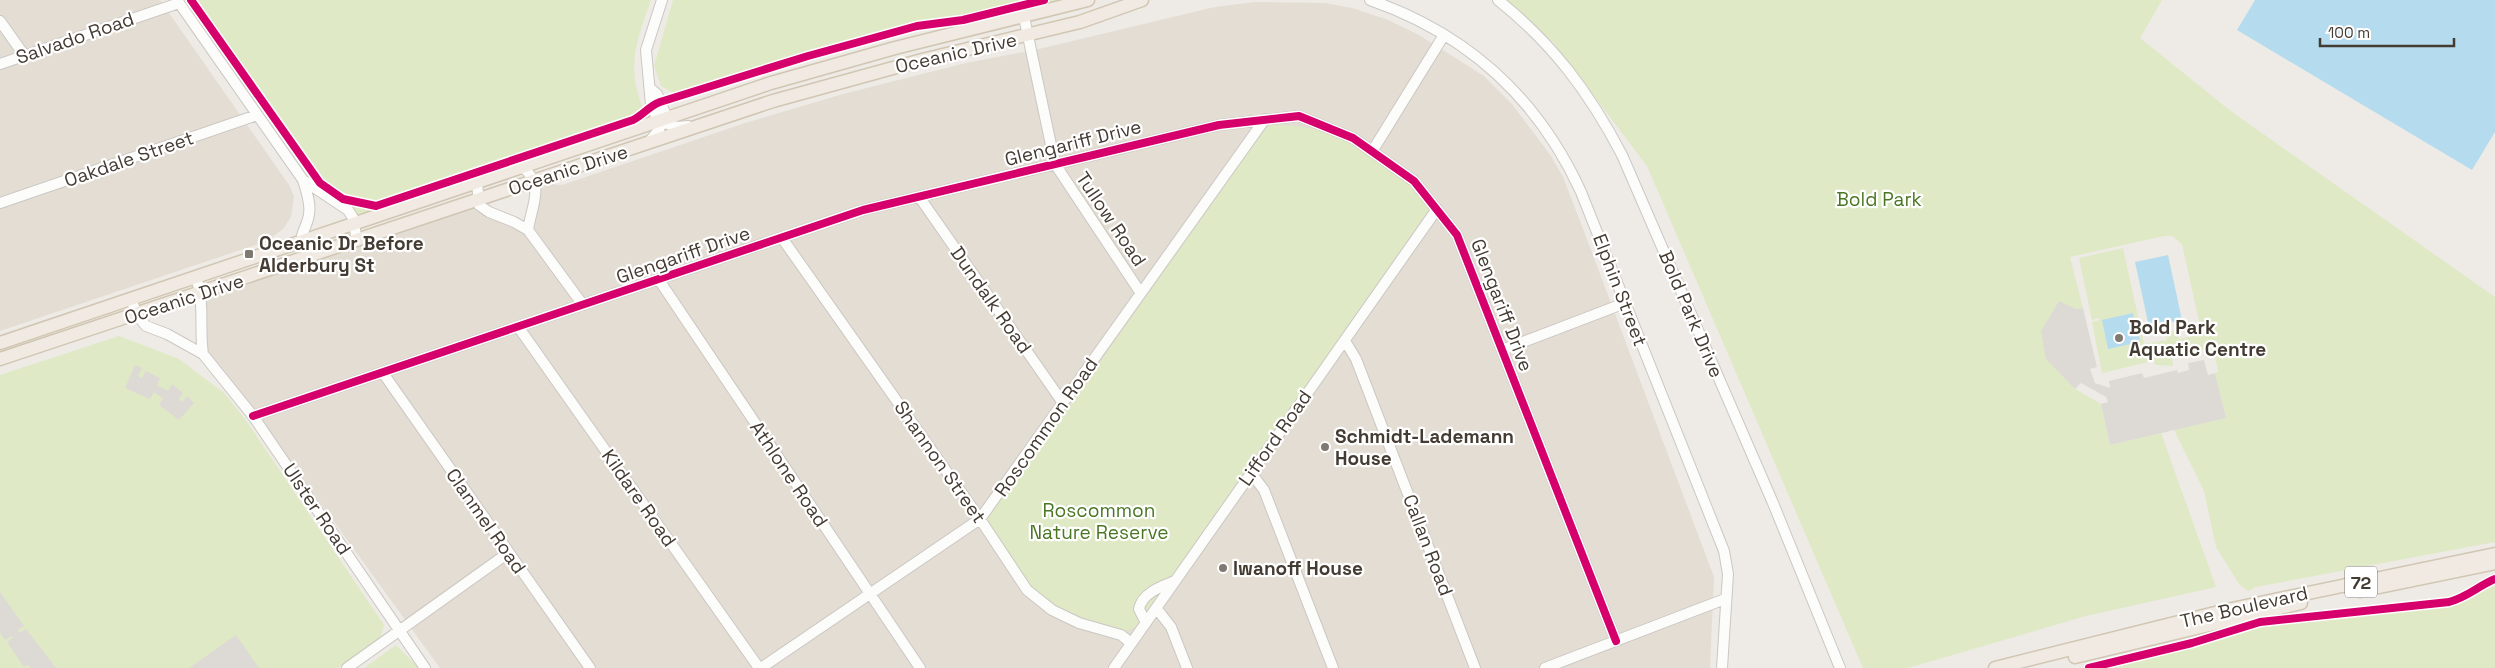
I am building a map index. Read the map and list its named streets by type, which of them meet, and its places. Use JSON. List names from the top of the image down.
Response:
{
  "streets": {
    "main road": ["Oceanic Drive", "72", "The Boulevard"],
    "street": [
      "Salvado Road",
      "Glengariff Drive",
      "Oakdale Street",
      "Tullow Road",
      "Elphin Street",
      "Dundalk Road",
      "Bold Park Drive",
      "Roscommon Road",
      "Lifford Road",
      "Shannon Street",
      "Athlone Road",
      "Kildare Road",
      "Ulster Road",
      "Clanmel Road",
      "Callan Road"
    ]
  },
  "crossings": [
    ["Oceanic Drive", "Tullow Road"],
    ["Oceanic Drive", "Ulster Road"],
    ["Glengariff Drive", "Tullow Road"],
    ["Glengariff Drive", "Dundalk Road"],
    ["Glengariff Drive", "Roscommon Road"],
    ["Glengariff Drive", "Lifford Road"],
    ["Glengariff Drive", "Shannon Street"],
    ["Glengariff Drive", "Athlone Road"],
    ["Glengariff Drive", "Kildare Road"],
    ["Glengariff Drive", "Ulster Road"],
    ["Glengariff Drive", "Clanmel Road"],
    ["Tullow Road", "Roscommon Road"],
    ["Dundalk Road", "Roscommon Road"],
    ["Roscommon Road", "Shannon Street"],
    ["Roscommon Road", "Athlone Road"],
    ["Roscommon Road", "Kildare Road"],
    ["Lifford Road", "Shannon Street"],
    ["Lifford Road", "Callan Road"]
  ],
  "parks": ["Bold Park", "Roscommon Nature Reserve"],
  "places": {
    "transit": ["Oceanic Dr Before Alderbury St"],
    "other": ["Bold Park Aquatic Centre", "Schmidt-Lademann House", "Iwanoff House"]
  },
  "scale_bar": "100 m"
}
